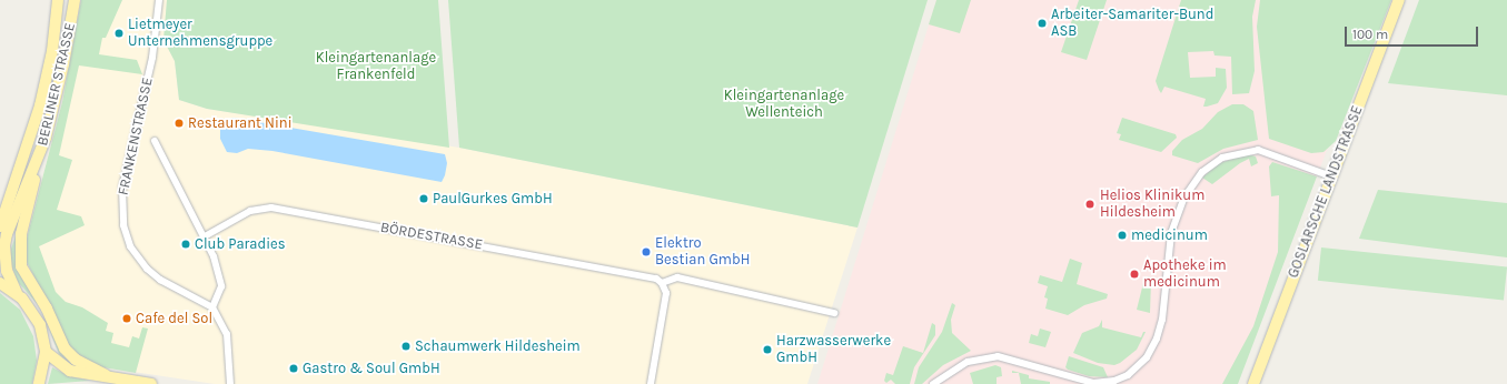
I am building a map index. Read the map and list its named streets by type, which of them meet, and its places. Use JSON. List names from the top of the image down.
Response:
{
  "streets": {
    "main road": ["BERLINER STRASSE", "GOSLARSCHE LANDSTRASSE"],
    "street": ["FRANKENSTRASSE", "BÖRDESTRASSE"]
  },
  "crossings": [
    ["FRANKENSTRASSE", "BÖRDESTRASSE"]
  ],
  "parks": ["Kleingartenanlage Frankenfeld", "Kleingartenanlage Wellenteich"],
  "places": [
    "Arbeiter-Samariter-Bund ASB",
    "Lietmeyer Unternehmensgruppe",
    "Restaurant Nini",
    "PaulGurkes GmbH",
    "Helios Klinikum Hildesheim",
    "medicinum",
    "Club Paradies",
    "Elektro Bestian GmbH",
    "Apotheke im medicinum",
    "Cafe del Sol",
    "Schaumwerk Hildesheim",
    "Harzwasserwerke GmbH",
    "Gastro & Soul GmbH"
  ],
  "scale_bar": "100 m"
}
